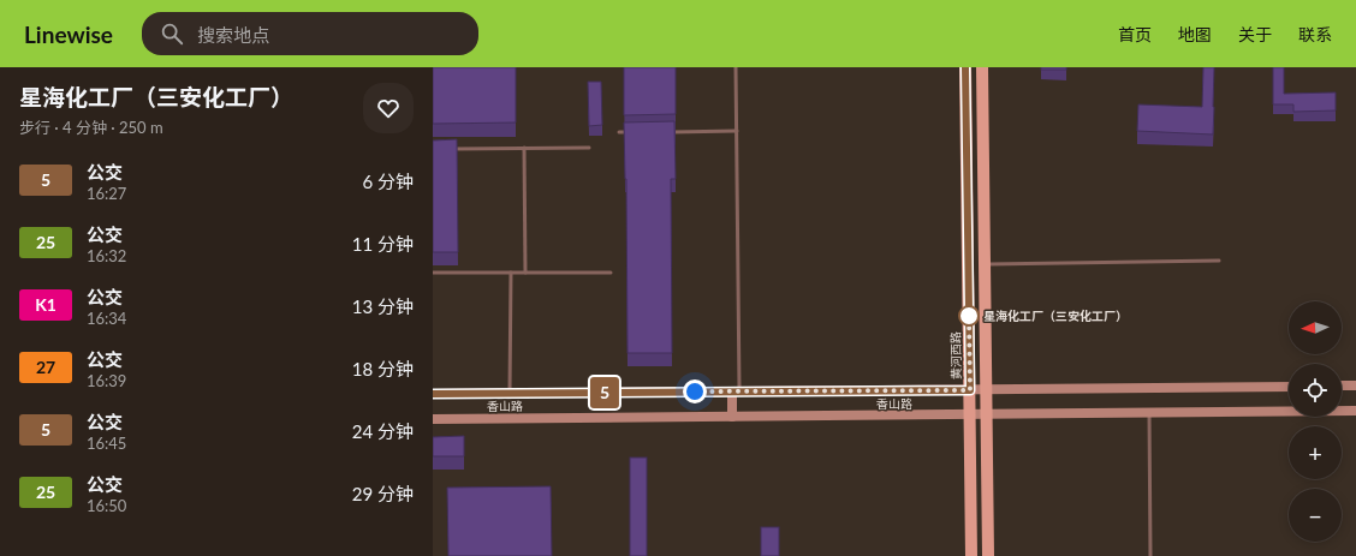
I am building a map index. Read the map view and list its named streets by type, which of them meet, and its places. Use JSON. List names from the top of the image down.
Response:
{
  "streets": {
    "main road": ["黄河西路"],
    "street": ["香山路"]
  },
  "crossings": [
    ["黄河西路", "香山路"]
  ],
  "places": ["星海化工厂（三安化工厂）"],
  "lines": ["bus line 5"],
  "north": "left",
  "page": {
    "header": "Linewise",
    "search": "搜索地点",
    "nav": [
      "首页",
      "地图",
      "关于",
      "联系"
    ],
    "heading": ["星海化工厂（三安化工厂）", "步行 · 4 分钟 · 250 m"],
    "on_map": "5",
    "list": [
      {
        "mark": "5",
        "name": "公交",
        "note": "16:27",
        "value": "6 分钟"
      },
      {
        "mark": "25",
        "name": "公交",
        "note": "16:32",
        "value": "11 分钟"
      },
      {
        "mark": "K1",
        "name": "公交",
        "note": "16:34",
        "value": "13 分钟"
      },
      {
        "mark": "27",
        "name": "公交",
        "note": "16:39",
        "value": "18 分钟"
      },
      {
        "mark": "5",
        "name": "公交",
        "note": "16:45",
        "value": "24 分钟"
      },
      {
        "mark": "25",
        "name": "公交",
        "note": "16:50",
        "value": "29 分钟"
      }
    ],
    "map_buttons": ["+", "−"]
  }
}
